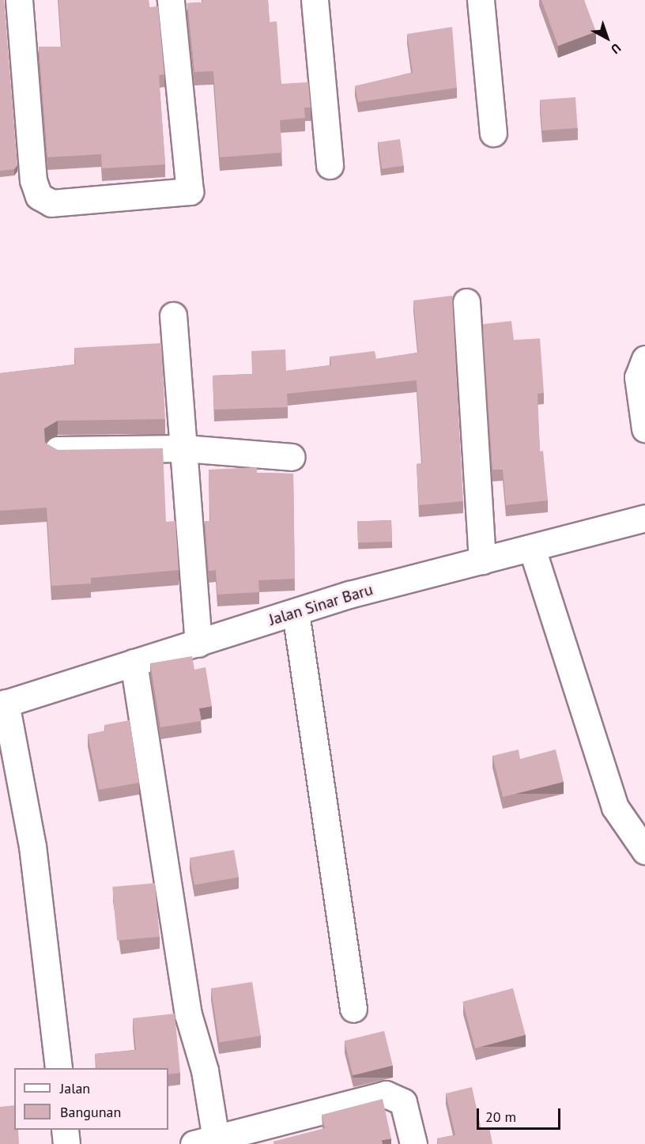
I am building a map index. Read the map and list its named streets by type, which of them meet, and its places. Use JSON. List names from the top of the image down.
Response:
{
  "streets": {
    "street": ["Jalan Sinar Baru"]
  },
  "legend": ["Jalan", "Bangunan"],
  "scale_bar": "20 m",
  "north": "bottom right"
}
